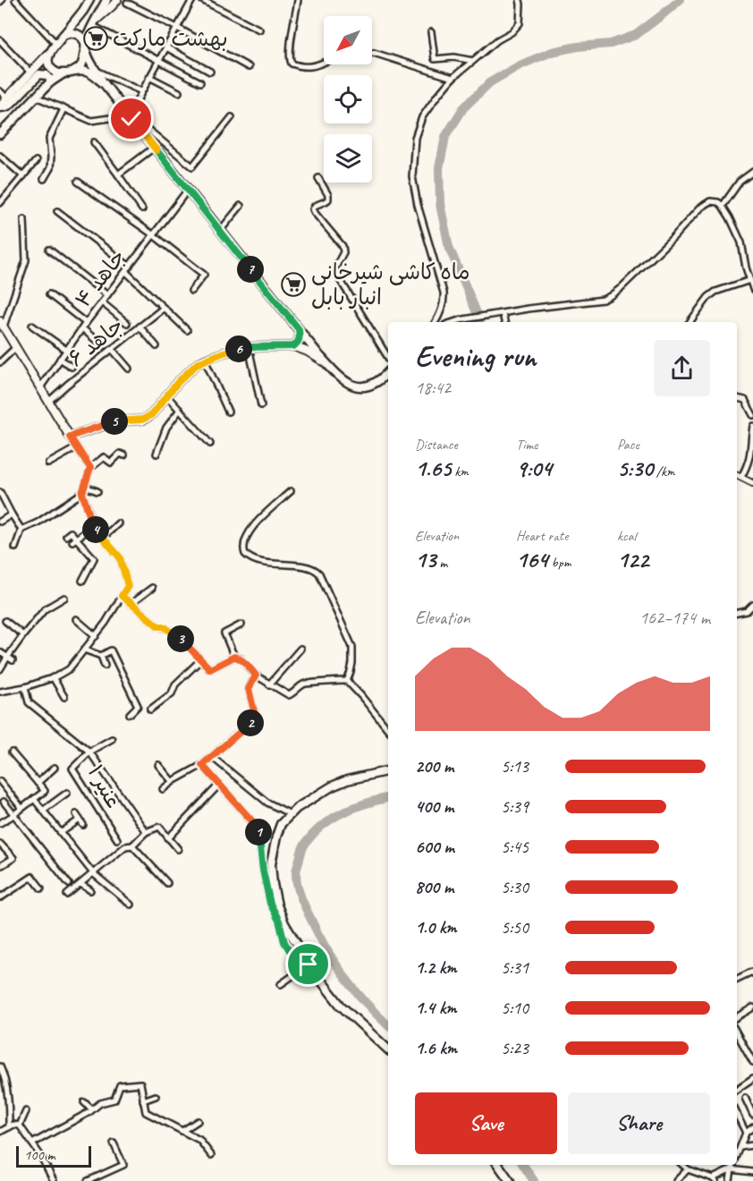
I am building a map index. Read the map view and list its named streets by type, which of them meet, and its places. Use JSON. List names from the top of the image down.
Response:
{
  "streets": {
    "street": ["جاهد ۴", "جاهد ۶", "عنیر ۱"]
  },
  "places": {
    "supermarket": ["بهشت مارکت", "ماه کاشی شیرخانی انبار بابل"]
  },
  "scale_bar": "100 m",
  "north": "bottom left",
  "page": {
    "pins": [
      "7",
      "6",
      "5",
      "4",
      "3",
      "2",
      "1"
    ],
    "heading": ["Evening run", "18:42"],
    "stats": [
      ["Distance", "1.65 km"],
      ["Time", "9:04"],
      ["Pace", "5:30 /km"],
      ["Elevation", "13 m"],
      ["Heart rate", "164 bpm"],
      ["kcal", "122"]
    ],
    "chart": ["Elevation", "162–174 m"],
    "list": [
      {
        "name": "200 m",
        "note": "5:13"
      },
      {
        "name": "400 m",
        "note": "5:39"
      },
      {
        "name": "600 m",
        "note": "5:45"
      },
      {
        "name": "800 m",
        "note": "5:30"
      },
      {
        "name": "1.0 km",
        "note": "5:50"
      },
      {
        "name": "1.2 km",
        "note": "5:31"
      },
      {
        "name": "1.4 km",
        "note": "5:10"
      },
      {
        "name": "1.6 km",
        "note": "5:23"
      }
    ],
    "buttons": ["Save", "Share"],
    "scale": "100 m"
  }
}
